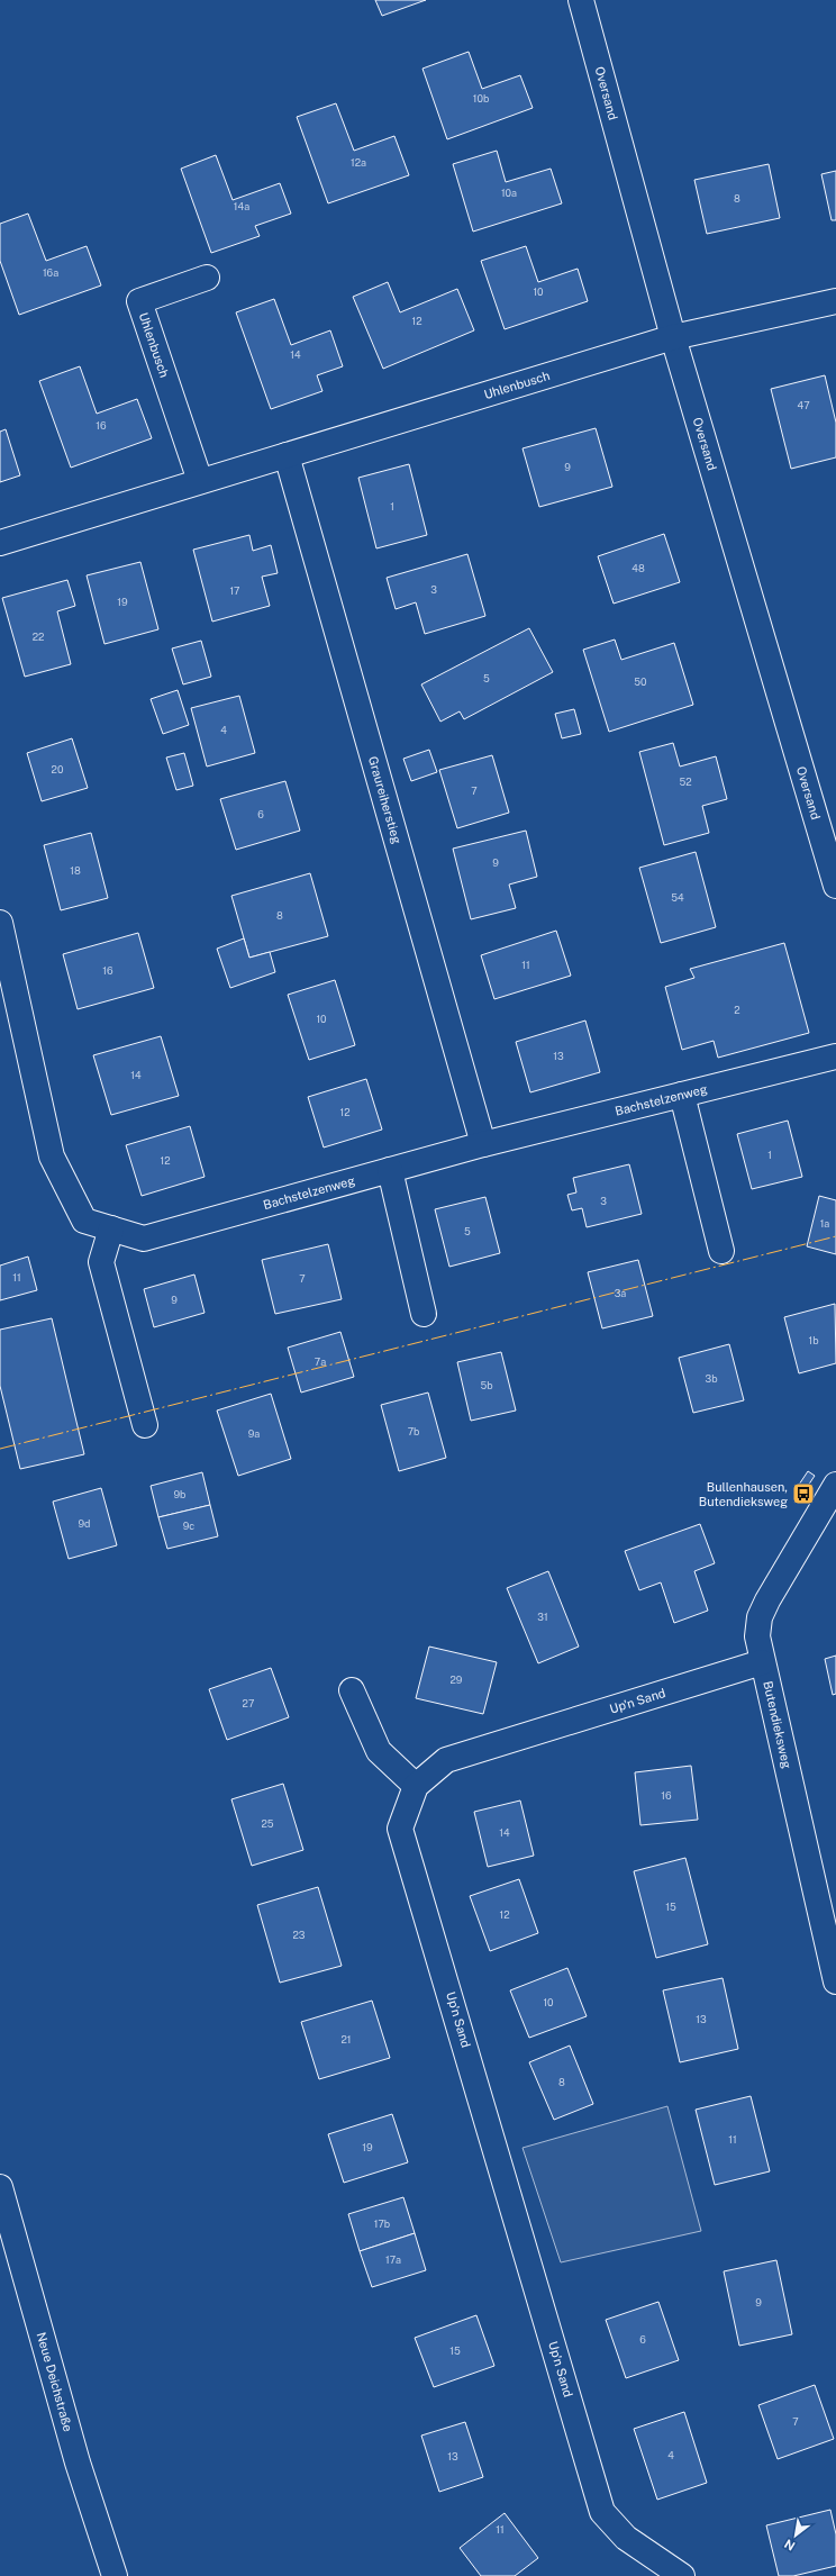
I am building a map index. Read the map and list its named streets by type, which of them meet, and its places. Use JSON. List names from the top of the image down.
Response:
{
  "streets": {
    "street": [
      "Oversand",
      "Uhlenbusch",
      "Graureiherstieg",
      "Bachstelzenweg",
      "Up'n Sand",
      "Butendieksweg",
      "Neue Deichstraße"
    ]
  },
  "crossings": [
    ["Oversand", "Uhlenbusch"],
    ["Uhlenbusch", "Graureiherstieg"],
    ["Graureiherstieg", "Bachstelzenweg"],
    ["Up'n Sand", "Butendieksweg"]
  ],
  "places": {
    "bus stop": ["Bullenhausen, Butendieksweg"]
  },
  "house_numbers": [
    "10b",
    "12a",
    "10a",
    "8",
    "14a",
    "16a",
    "10",
    "12",
    "14",
    "47",
    "16",
    "9",
    "1",
    "48",
    "3",
    "17",
    "19",
    "22",
    "5",
    "50",
    "4",
    "20",
    "52",
    "7",
    "6",
    "9",
    "18",
    "54",
    "8",
    "11",
    "16",
    "2",
    "10",
    "13",
    "14",
    "12",
    "1",
    "12",
    "3",
    "1a",
    "5",
    "11",
    "7",
    "3a",
    "9",
    "1b",
    "7a",
    "3b",
    "5b",
    "7b",
    "9a",
    "9b",
    "9d",
    "9c",
    "31",
    "29",
    "27",
    "16",
    "25",
    "14",
    "15",
    "12",
    "23",
    "10",
    "13",
    "21",
    "8",
    "11",
    "19",
    "17b",
    "17a",
    "9",
    "6",
    "15",
    "7",
    "4",
    "13",
    "11"
  ],
  "north": "bottom left"
}
